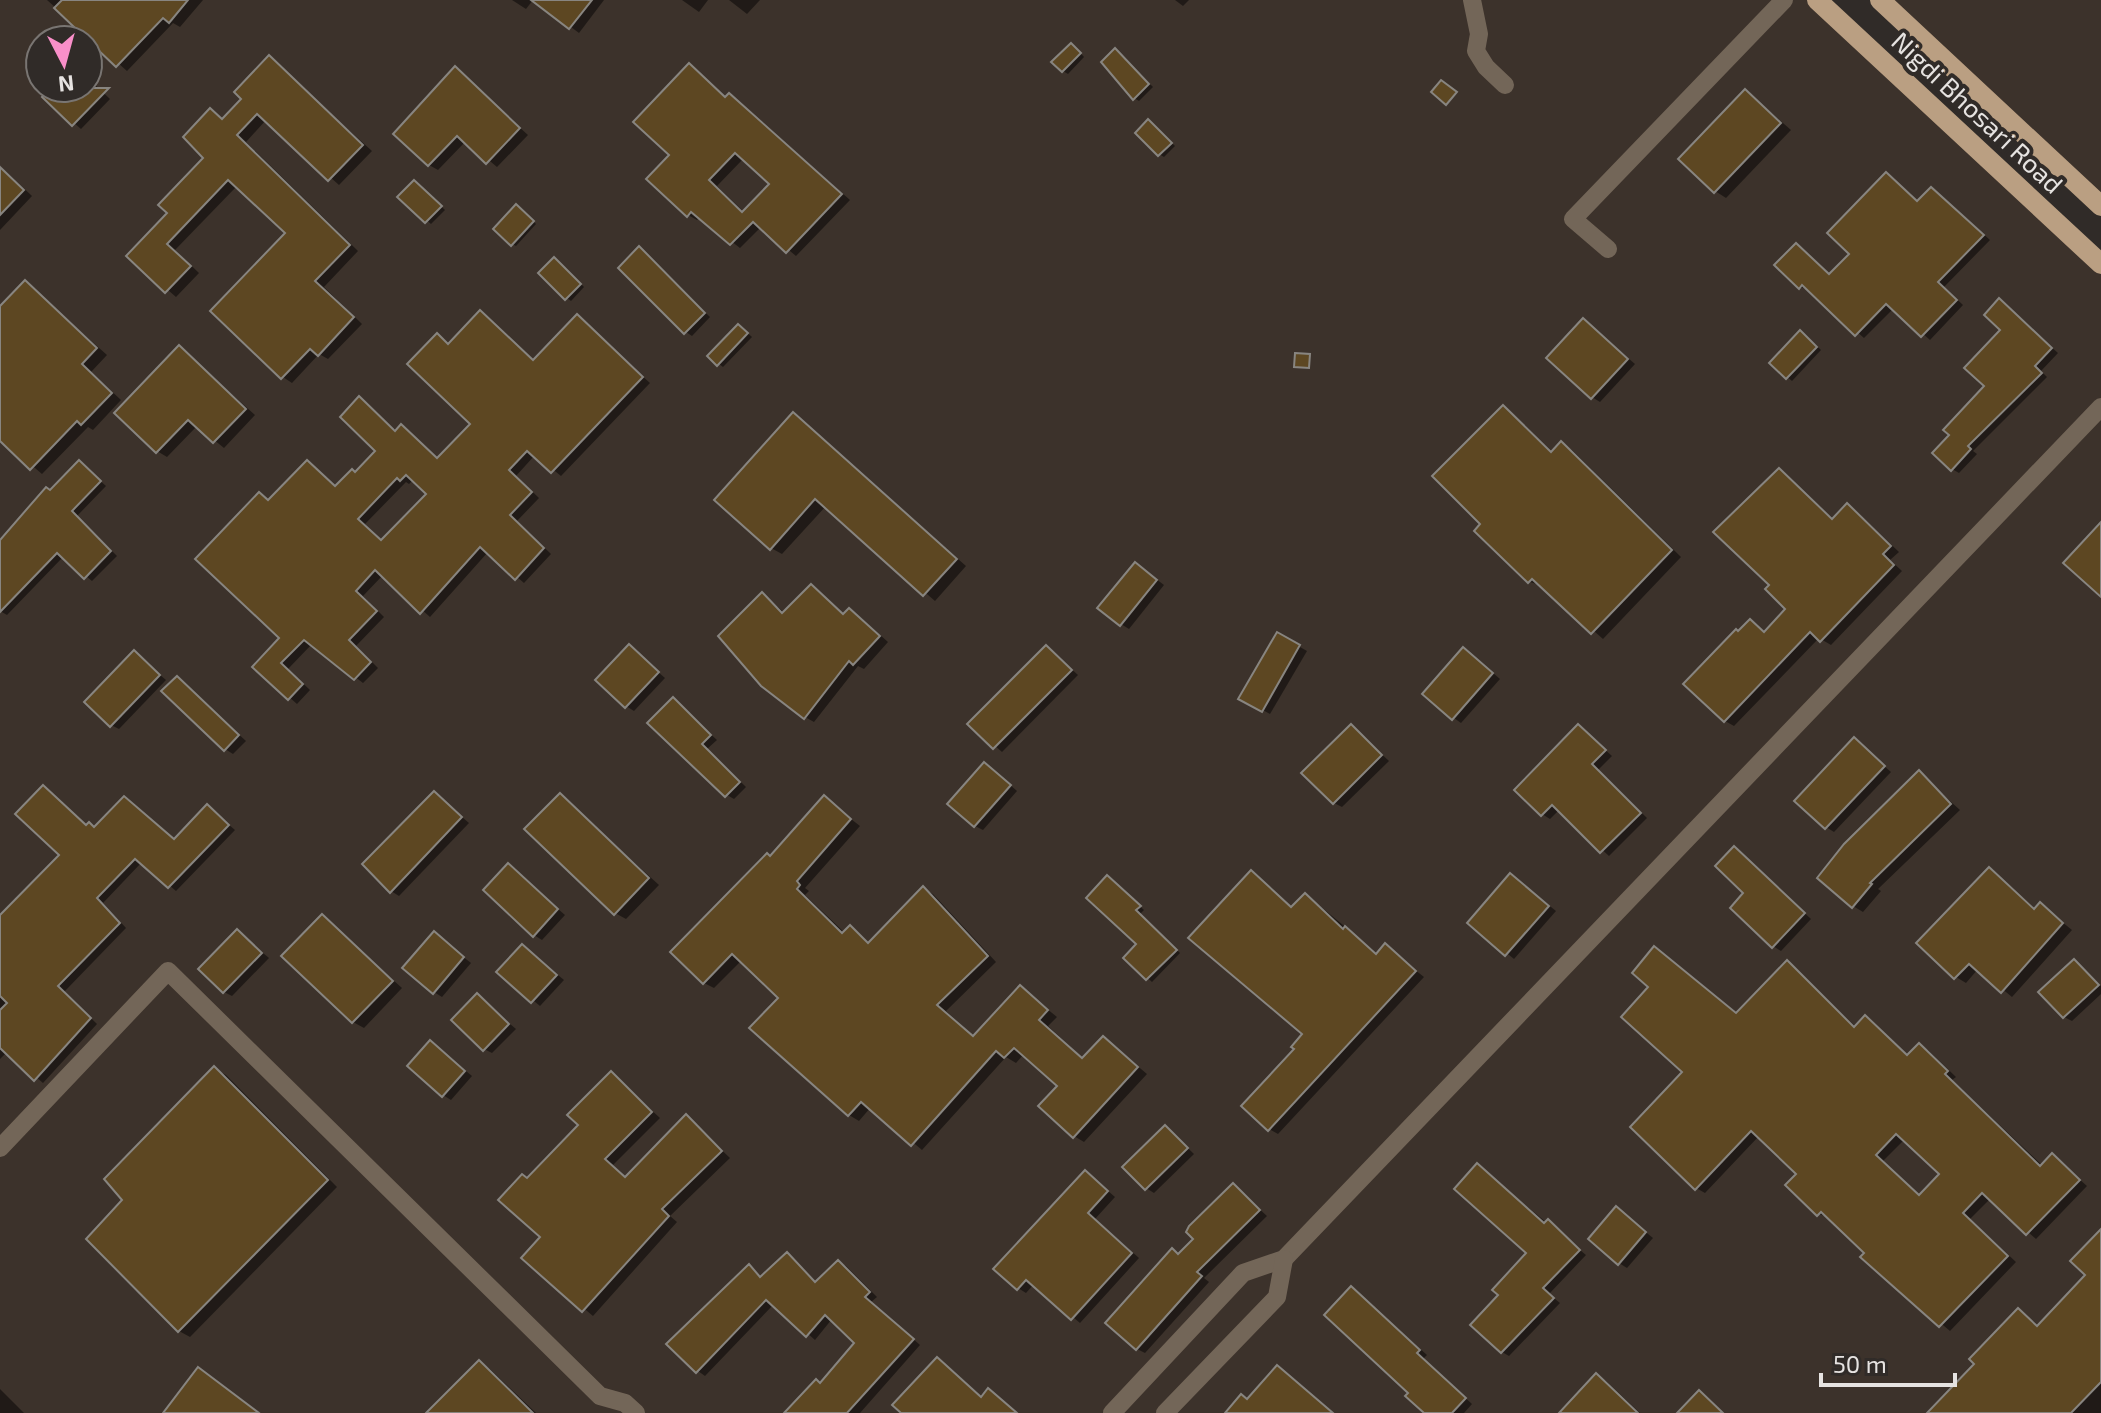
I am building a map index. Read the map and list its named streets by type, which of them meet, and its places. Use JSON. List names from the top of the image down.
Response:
{
  "streets": {
    "main road": ["Nigdi Bhosari Road"]
  },
  "scale_bar": "50 m",
  "north": "bottom"
}
